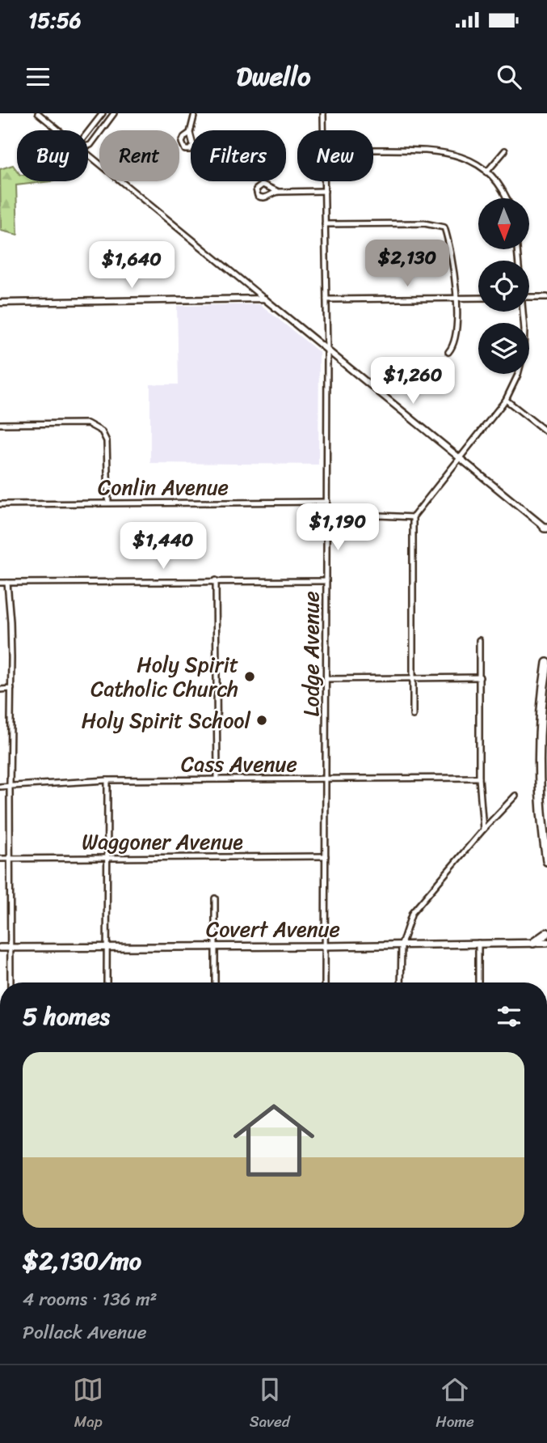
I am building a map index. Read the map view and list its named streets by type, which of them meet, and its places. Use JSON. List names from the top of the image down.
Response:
{
  "streets": {
    "main road": ["Covert Avenue"],
    "street": [
      "Conlin Avenue",
      "Lodge Avenue",
      "Cass Avenue",
      "Waggoner Avenue"
    ]
  },
  "crossings": [
    ["Conlin Avenue", "Lodge Avenue"],
    ["Lodge Avenue", "Cass Avenue"],
    ["Lodge Avenue", "Waggoner Avenue"],
    ["Lodge Avenue", "Covert Avenue"]
  ],
  "places": ["Holy Spirit Catholic Church", "Holy Spirit School"],
  "north": "bottom",
  "page": {
    "status": "15:56",
    "header": "Dwello",
    "chip": [
      "Buy",
      "Rent",
      "Filters",
      "New"
    ],
    "price": [
      "$2,130",
      "$1,640",
      "$1,260",
      "$1,190",
      "$1,440"
    ],
    "heading": "5 homes",
    "list": [
      {
        "name": "$2,130/mo",
        "note": "4 rooms · 136 m² · Pollack Avenue"
      }
    ],
    "tabs": ["Map", "Saved", "Home"]
  }
}
